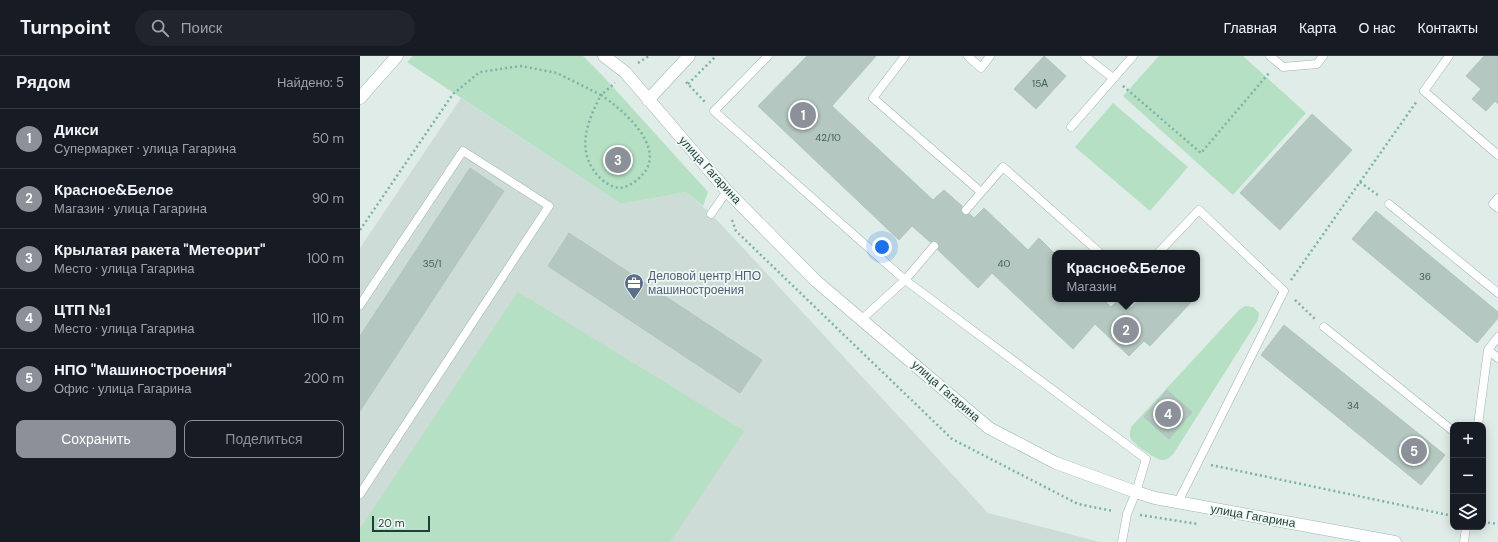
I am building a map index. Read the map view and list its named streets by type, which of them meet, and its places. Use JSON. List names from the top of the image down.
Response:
{
  "streets": {
    "street": ["улица Гагарина"]
  },
  "places": {
    "office": ["Деловой центр НПО машиностроения"]
  },
  "house_numbers": [
    "15А",
    "42/10",
    "35/1",
    "40",
    "36",
    "34"
  ],
  "scale_bar": "20 m",
  "page": {
    "header": "Turnpoint",
    "search": "Поиск",
    "nav": [
      "Главная",
      "Карта",
      "О нас",
      "Контакты"
    ],
    "heading": ["Рядом", "Найдено: 5"],
    "pins": [
      "1",
      "3",
      "2",
      "4",
      "5"
    ],
    "list": [
      {
        "mark": "1",
        "name": "Дикси",
        "note": "Супермаркет · улица Гагарина",
        "value": "50 m"
      },
      {
        "mark": "2",
        "name": "Красное&Белое",
        "note": "Магазин · улица Гагарина",
        "value": "90 m"
      },
      {
        "mark": "3",
        "name": "Крылатая ракета \"Метеорит\"",
        "note": "Место · улица Гагарина",
        "value": "100 m"
      },
      {
        "mark": "4",
        "name": "ЦТП №1",
        "note": "Место · улица Гагарина",
        "value": "110 m"
      },
      {
        "mark": "5",
        "name": "НПО \"Машиностроения\"",
        "note": "Офис · улица Гагарина",
        "value": "200 m"
      }
    ],
    "popup": ["Красное&Белое", "Магазин"],
    "buttons": ["Сохранить", "Поделиться"],
    "map_buttons": ["+", "−"],
    "scale": "20 m"
  }
}
